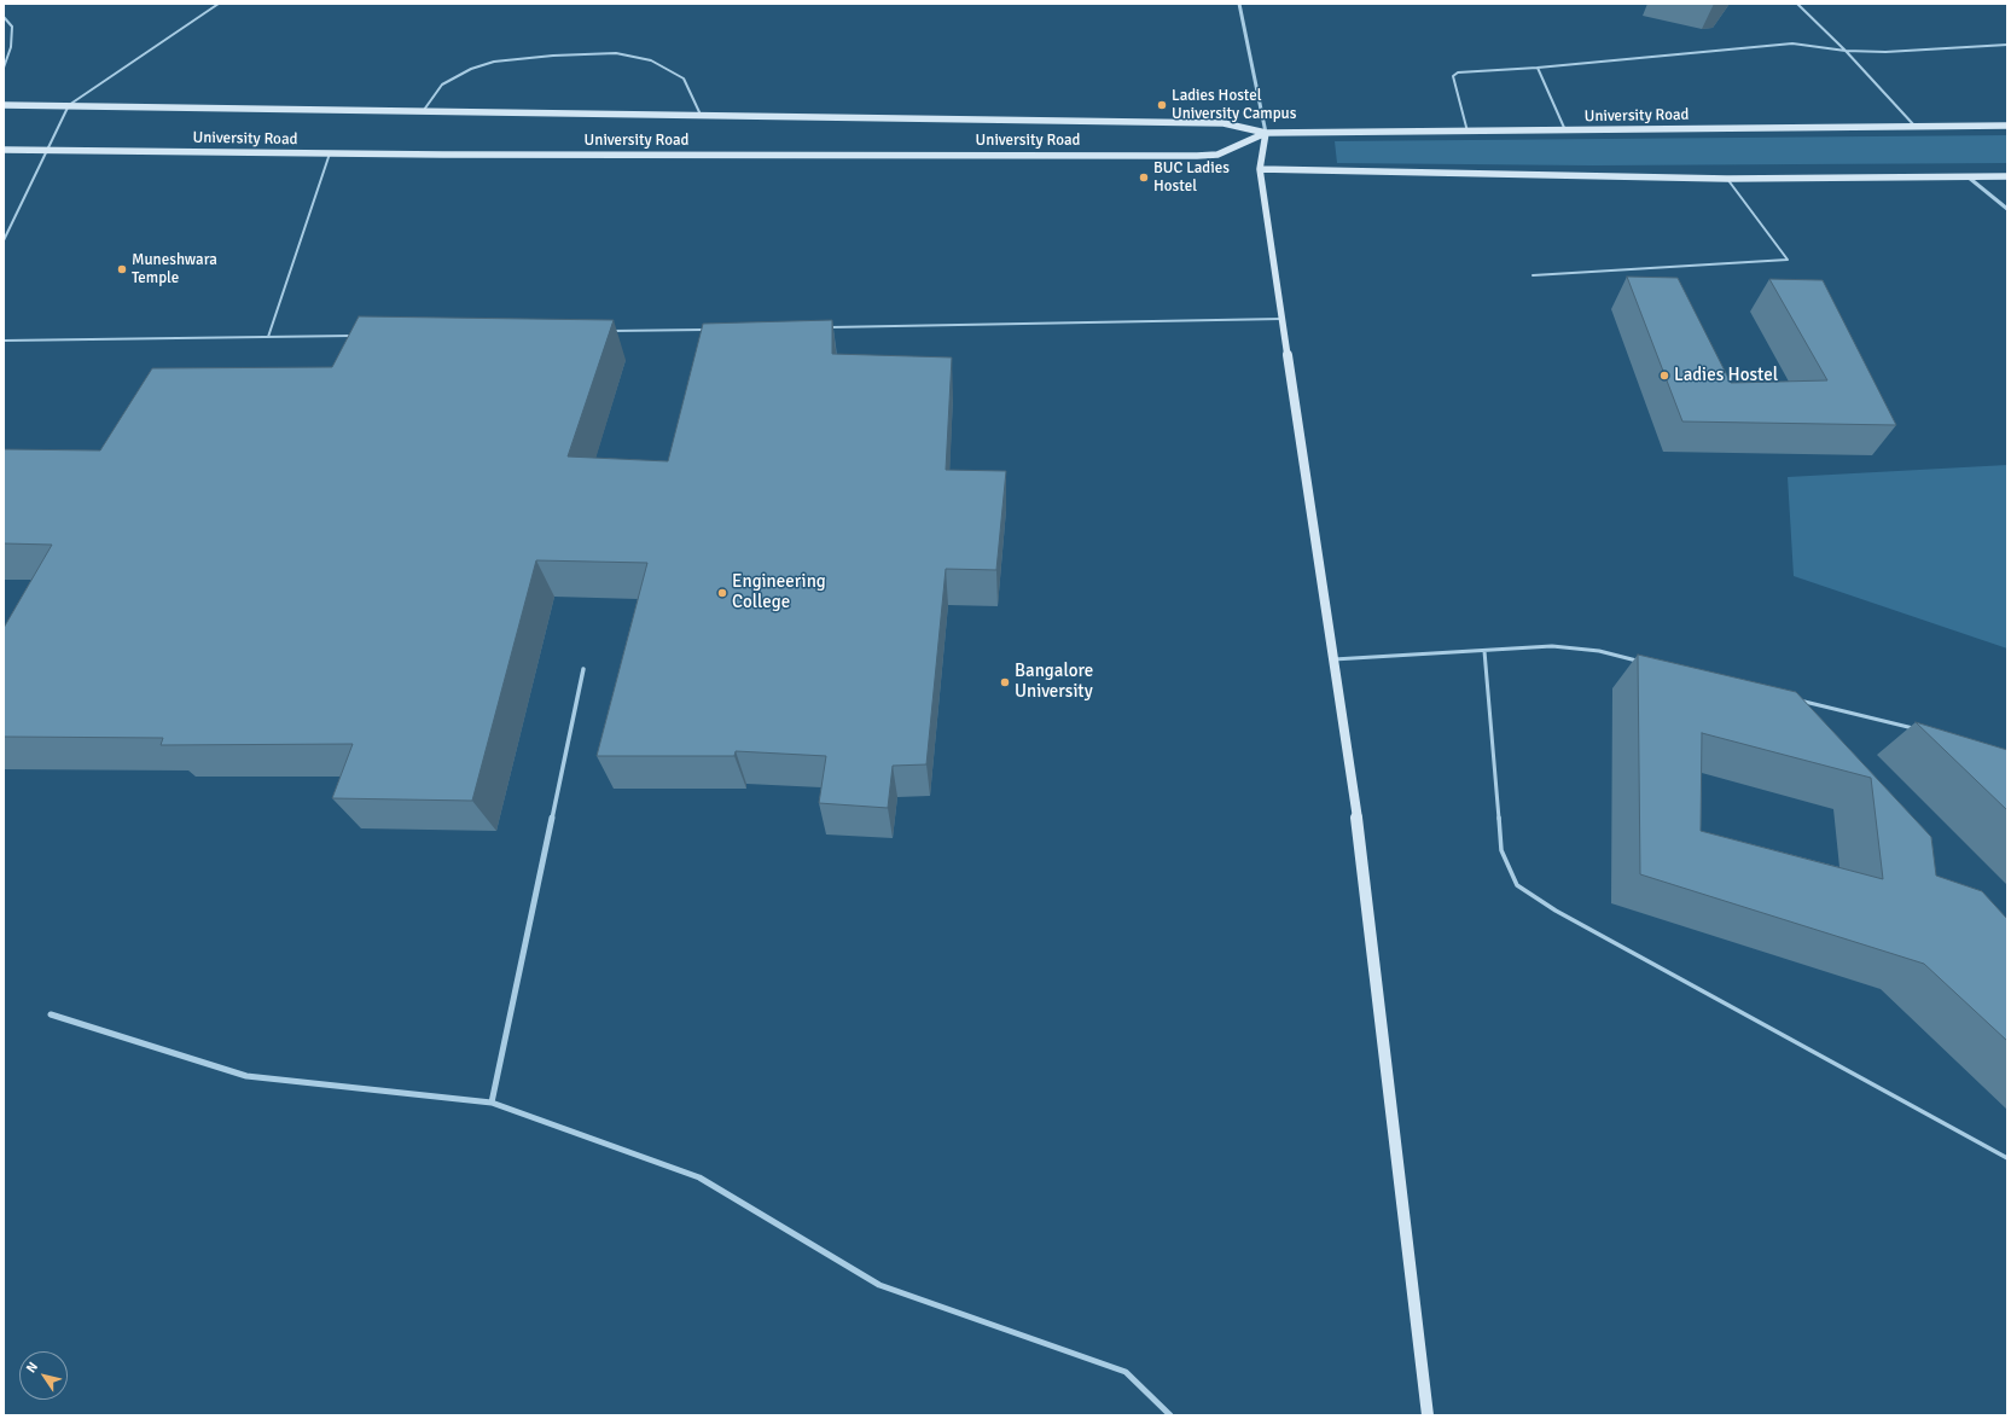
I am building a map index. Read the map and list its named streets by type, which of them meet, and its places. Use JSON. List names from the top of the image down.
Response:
{
  "streets": {
    "main road": ["University Road"]
  },
  "places": [
    "Ladies Hostel University Campus",
    "BUC Ladies Hostel",
    "Muneshwara Temple",
    "Ladies Hostel",
    "Engineering College",
    "Bangalore University"
  ],
  "north": "top left"
}
